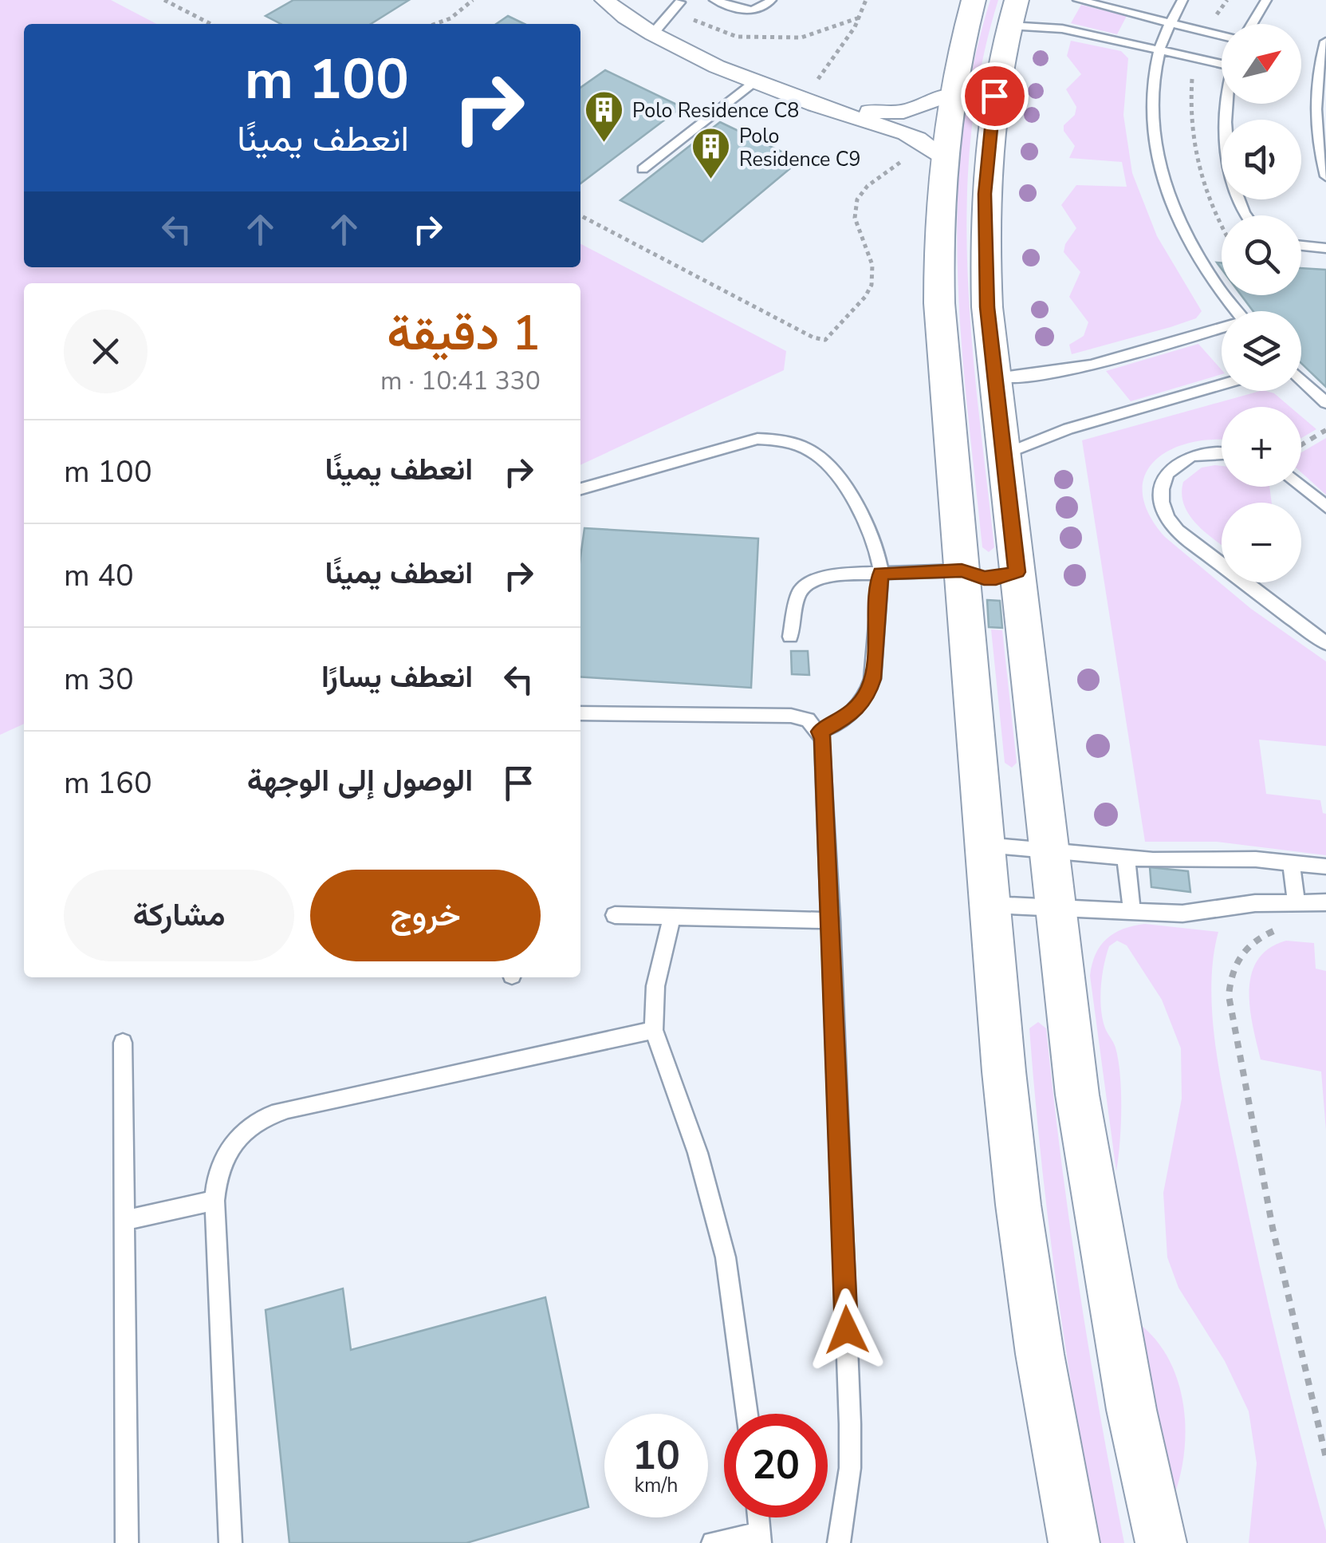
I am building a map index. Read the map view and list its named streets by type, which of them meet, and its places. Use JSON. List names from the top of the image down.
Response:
{
  "places": {
    "building": ["Polo Residence C8", "Polo Residence C9"]
  },
  "north": "top right",
  "page": {
    "map_buttons": ["+", "−"],
    "turn": ["100 m", "انعطف يمينًا"],
    "heading": ["1 دقيقة", "330 m · 10:41"],
    "list": [
      {
        "name": "انعطف يمينًا",
        "value": "100 m"
      },
      {
        "name": "انعطف يمينًا",
        "value": "40 m"
      },
      {
        "name": "انعطف يسارًا",
        "value": "30 m"
      },
      {
        "name": "الوصول إلى الوجهة",
        "value": "160 m"
      }
    ],
    "buttons": ["خروج", "مشاركة"],
    "speed": "10 km/h",
    "limit": "20"
  }
}
